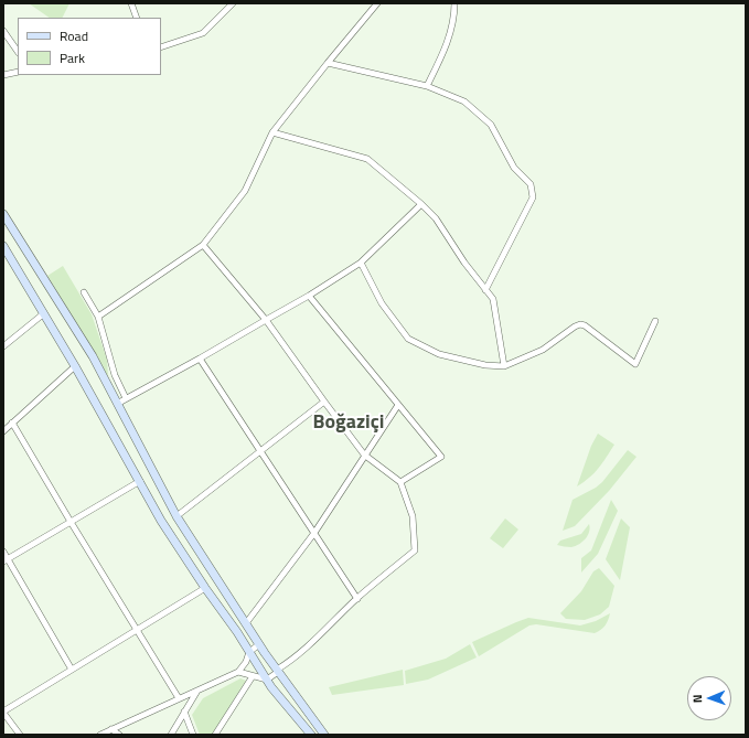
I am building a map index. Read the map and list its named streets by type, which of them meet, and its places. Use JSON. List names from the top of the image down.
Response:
{
  "districts": ["Boğaziçi"],
  "legend": ["Road", "Park"],
  "north": "left"
}
